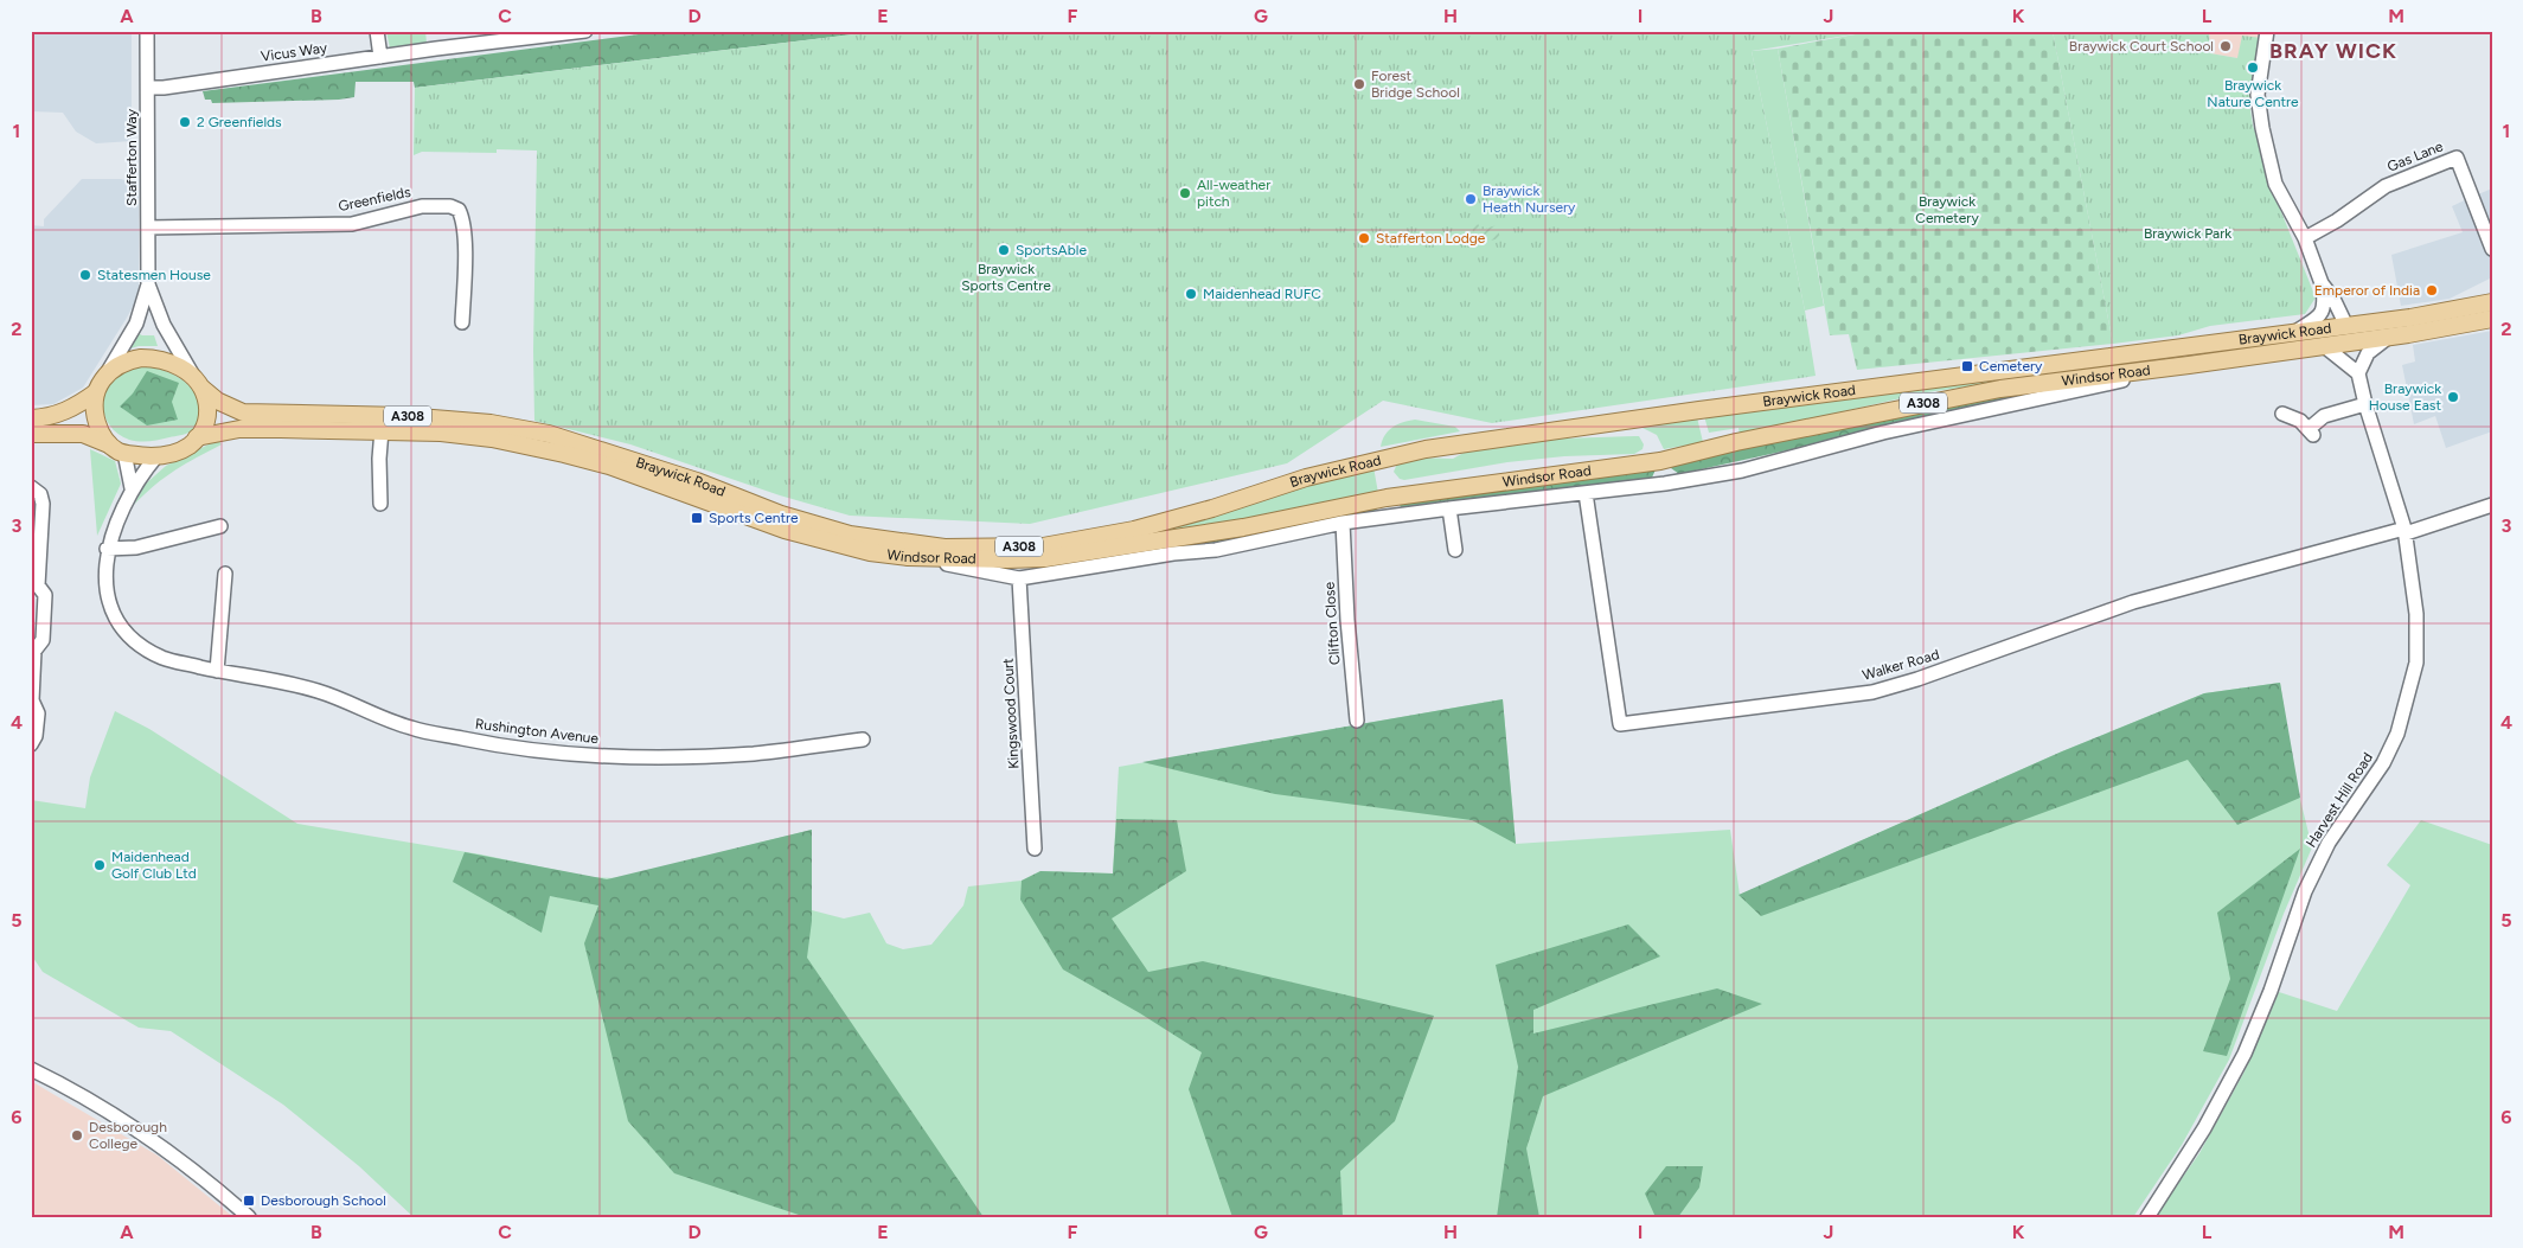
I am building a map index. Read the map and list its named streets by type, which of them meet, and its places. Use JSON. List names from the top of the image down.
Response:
{
  "streets": {
    "main road": ["Braywick Road", "Windsor Road", "A308"],
    "street": [
      "Vicus Way",
      "Gas Lane",
      "Stafferton Way",
      "Greenfields",
      "Clifton Close",
      "Walker Road",
      "Kingswood Court",
      "Rushington Avenue",
      "Harvest Hill Road"
    ]
  },
  "crossings": [
    ["Vicus Way", "Stafferton Way"],
    ["Stafferton Way", "Greenfields"],
    ["Stafferton Way", "Braywick Road"],
    ["Stafferton Way", "A308"],
    ["Stafferton Way", "Rushington Avenue"],
    ["Braywick Road", "A308"],
    ["Braywick Road", "Rushington Avenue"],
    ["Windsor Road", "A308"],
    ["A308", "Rushington Avenue"],
    ["Walker Road", "Harvest Hill Road"]
  ],
  "districts": ["BRAY WICK"],
  "parks": ["Braywick Cemetery", "Braywick Park", "Braywick Sports Centre"],
  "places": {
    "other": [
      "Braywick Court School",
      "Braywick Nature Centre",
      "Forest Bridge School",
      "2 Greenfields",
      "All-weather pitch",
      "Braywick Heath Nursery",
      "Stafferton Lodge",
      "SportsAble",
      "Statesmen House",
      "Emperor of India",
      "Maidenhead RUFC",
      "Braywick House East",
      "Maidenhead Golf Club Ltd",
      "Desborough College"
    ],
    "transit": ["Cemetery", "Sports Centre", "Desborough School"]
  },
  "grid": {
    "columns": [
      "A",
      "B",
      "C",
      "D",
      "E",
      "F",
      "G",
      "H",
      "I",
      "J",
      "K",
      "L",
      "M"
    ],
    "rows": [
      "1",
      "2",
      "3",
      "4",
      "5",
      "6"
    ]
  }
}
